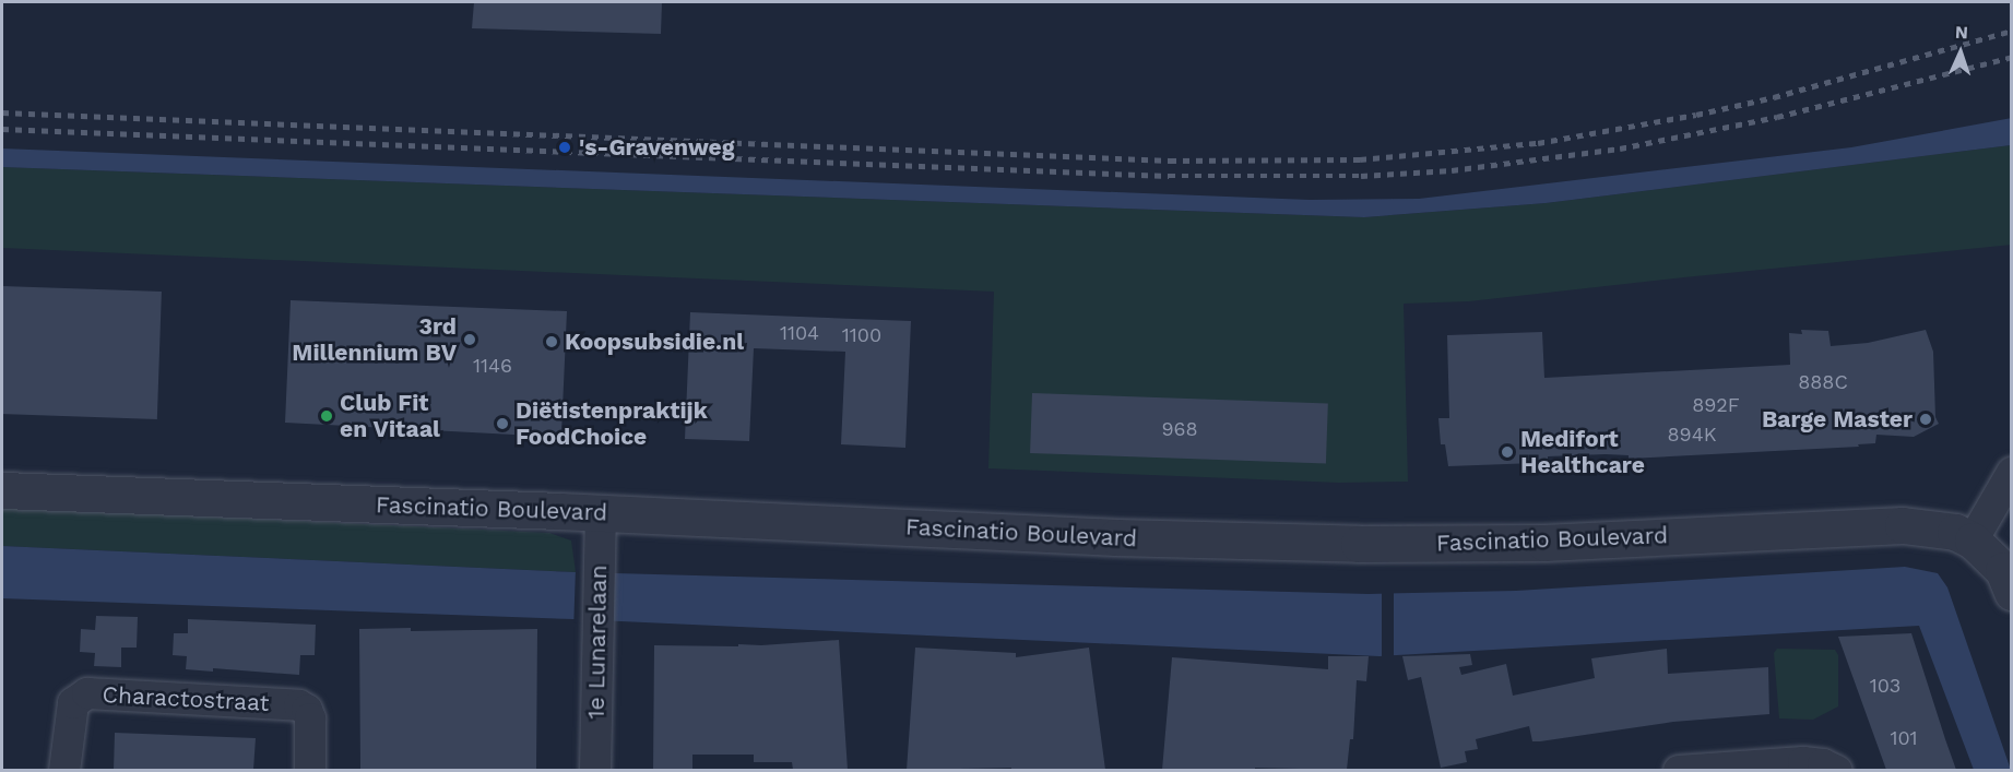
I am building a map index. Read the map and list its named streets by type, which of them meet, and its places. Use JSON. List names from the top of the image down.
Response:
{
  "streets": {
    "street": ["Fascinatio Boulevard", "1e Lunarelaan", "Charactostraat"]
  },
  "crossings": [
    ["Fascinatio Boulevard", "1e Lunarelaan"]
  ],
  "places": [
    "'s-Gravenweg",
    "3rd Millennium BV",
    "Koopsubsidie.nl",
    "Club Fit en Vitaal",
    "Barge Master",
    "Diëtistenpraktijk FoodChoice",
    "Medifort Healthcare"
  ],
  "house_numbers": [
    "1104",
    "1100",
    "1146",
    "888C",
    "892F",
    "968",
    "894K",
    "103",
    "101"
  ],
  "north": "top"
}
